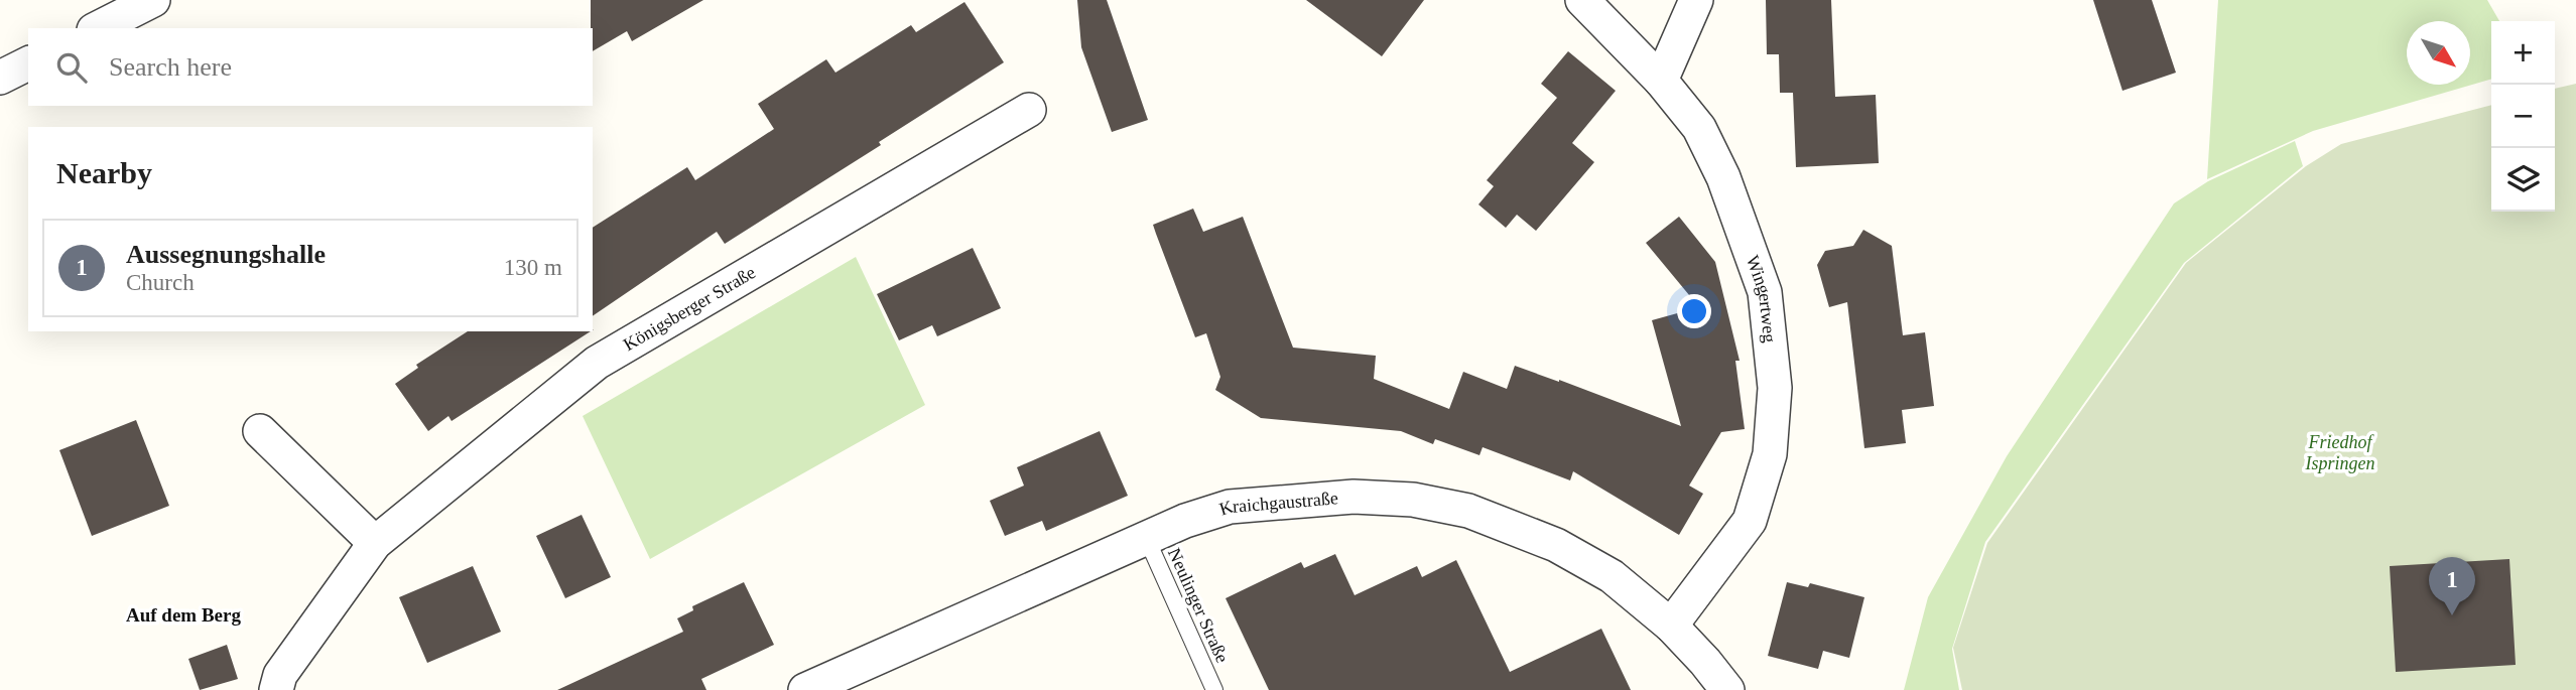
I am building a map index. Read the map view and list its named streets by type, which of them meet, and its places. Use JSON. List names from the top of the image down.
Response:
{
  "streets": {
    "street": ["Wingertweg", "Königsberger Straße", "Kraichgaustraße"],
    "lane": ["Neulinger Straße"]
  },
  "crossings": [
    ["Wingertweg", "Kraichgaustraße"],
    ["Kraichgaustraße", "Neulinger Straße"]
  ],
  "districts": ["Auf dem Berg"],
  "parks": ["Friedhof Ispringen"],
  "north": "bottom right",
  "page": {
    "map_buttons": ["+", "−"],
    "search": "Search here",
    "heading": "Nearby",
    "list": [
      {
        "mark": "1",
        "name": "Aussegnungshalle",
        "note": "Church",
        "value": "130 m"
      }
    ],
    "pins": "1"
  }
}
